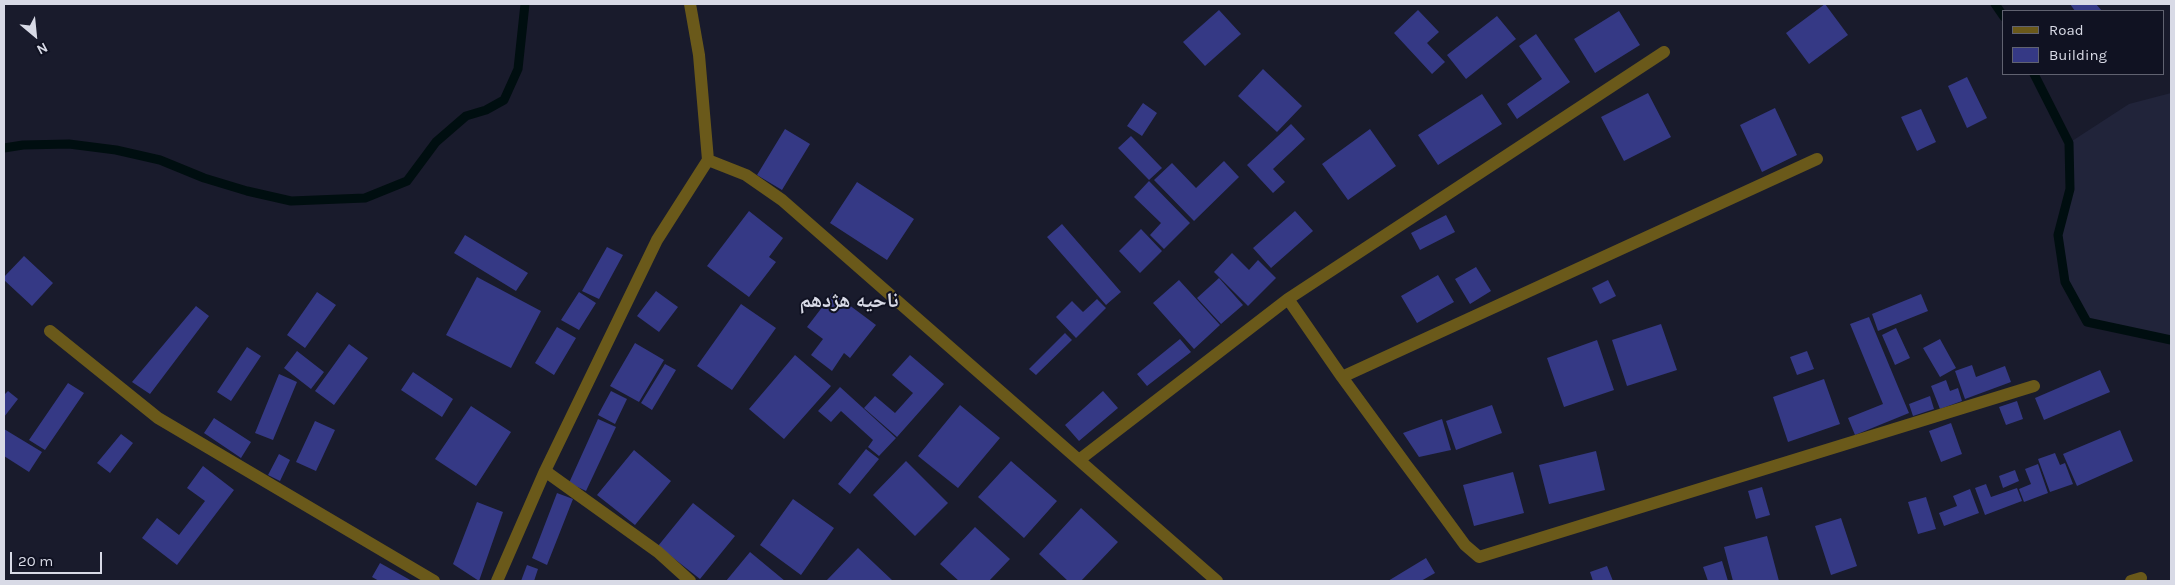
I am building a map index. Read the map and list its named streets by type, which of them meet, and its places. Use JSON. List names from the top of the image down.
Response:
{
  "districts": ["ناحیه هژدهم"],
  "legend": ["Road", "Building"],
  "scale_bar": "20 m",
  "north": "bottom right"
}
